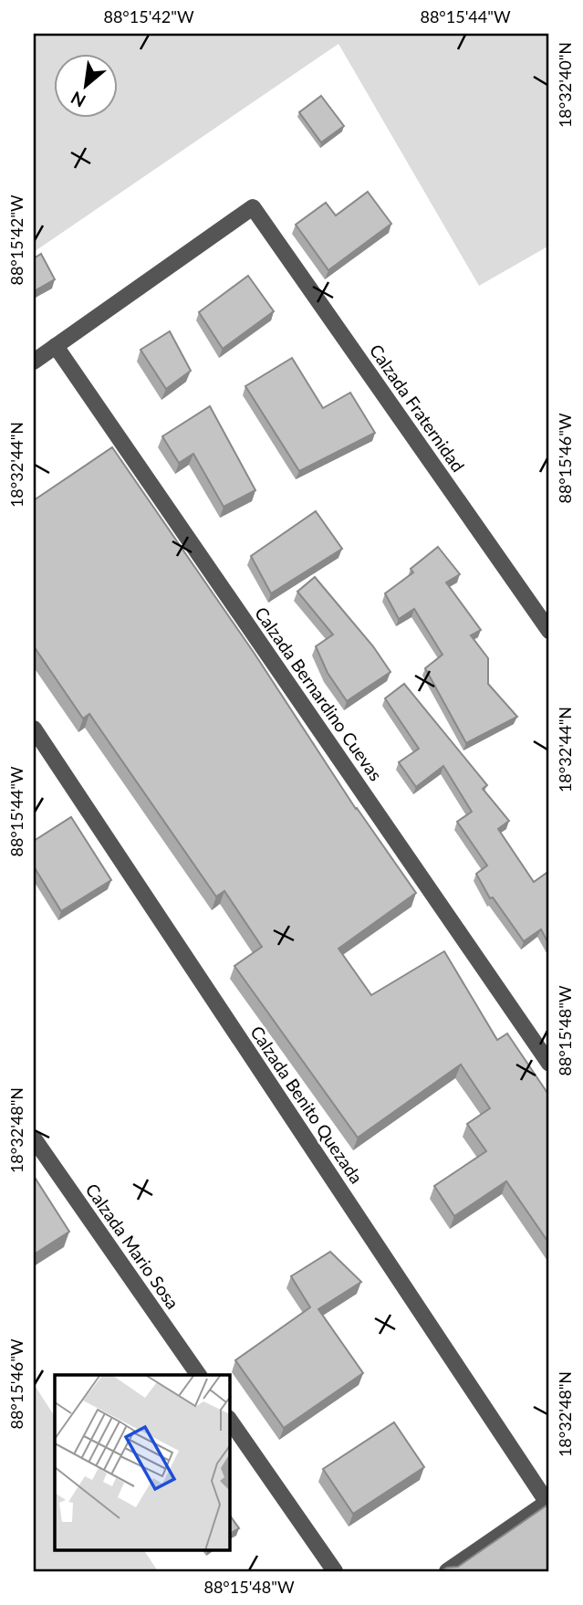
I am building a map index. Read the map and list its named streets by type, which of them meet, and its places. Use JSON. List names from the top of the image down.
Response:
{
  "streets": {
    "street": [
      "Calzada Fraternidad",
      "Calzada Bernardino Cuevas",
      "Calzada Benito Quezada",
      "Calzada Mario Sosa"
    ]
  },
  "crossings": [
    ["Calzada Fraternidad", "Calzada Bernardino Cuevas"]
  ],
  "north": "bottom left",
  "coordinates": [
    "88°15'42\"W",
    "88°15'44\"W",
    "18°32'40\"N",
    "88°15'46\"W",
    "18°32'44\"N",
    "88°15'48\"W",
    "18°32'48\"N"
  ]
}
